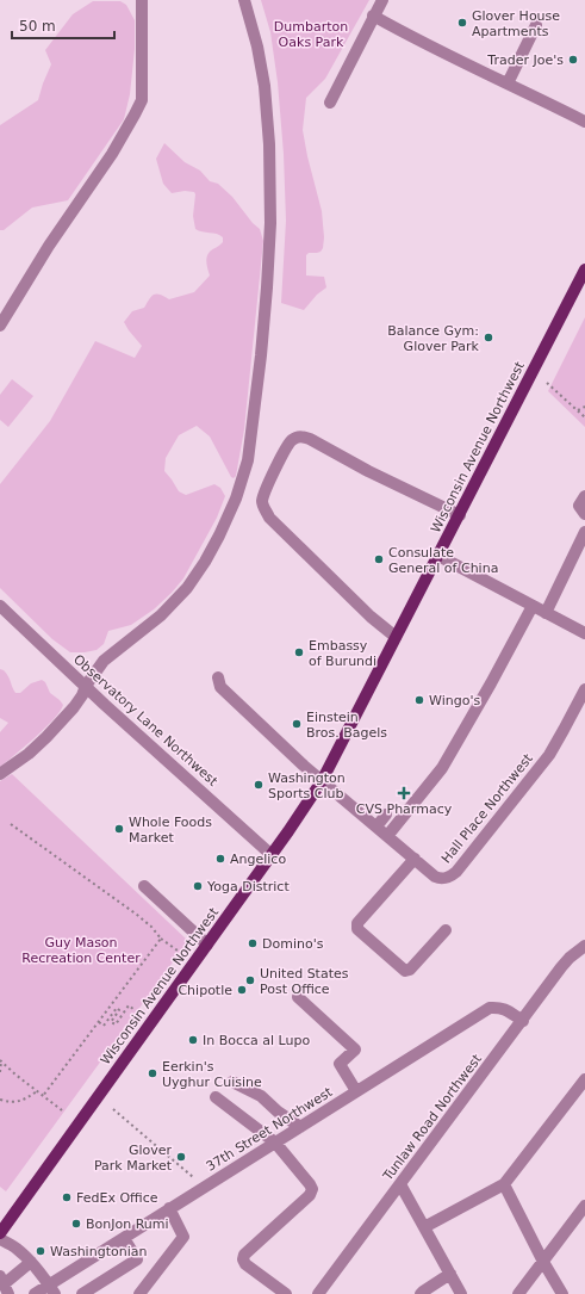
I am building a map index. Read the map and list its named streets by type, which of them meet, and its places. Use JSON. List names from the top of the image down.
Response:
{
  "streets": {
    "main road": ["Wisconsin Avenue Northwest"],
    "street": [
      "Observatory Lane Northwest",
      "Hall Place Northwest",
      "Tunlaw Road Northwest",
      "37th Street Northwest"
    ]
  },
  "crossings": [
    ["Wisconsin Avenue Northwest", "Observatory Lane Northwest"],
    ["Wisconsin Avenue Northwest", "Hall Place Northwest"],
    ["Tunlaw Road Northwest", "37th Street Northwest"]
  ],
  "parks": ["Dumbarton Oaks Park", "Guy Mason Recreation Center"],
  "places": {
    "other": [
      "Glover House Apartments",
      "Trader Joe's",
      "Balance Gym: Glover Park",
      "Consulate General of China",
      "Embassy of Burundi",
      "Wingo's",
      "Einstein Bros. Bagels",
      "Washington Sports Club",
      "Whole Foods Market",
      "Angelico",
      "Yoga District",
      "Domino's",
      "United States Post Office",
      "Chipotle",
      "In Bocca al Lupo",
      "Eerkin's Uyghur Cuisine",
      "Glover Park Market",
      "FedEx Office",
      "BonJon Rumi",
      "Washingtonian"
    ],
    "health": ["CVS Pharmacy"]
  },
  "scale_bar": "50 m"
}
